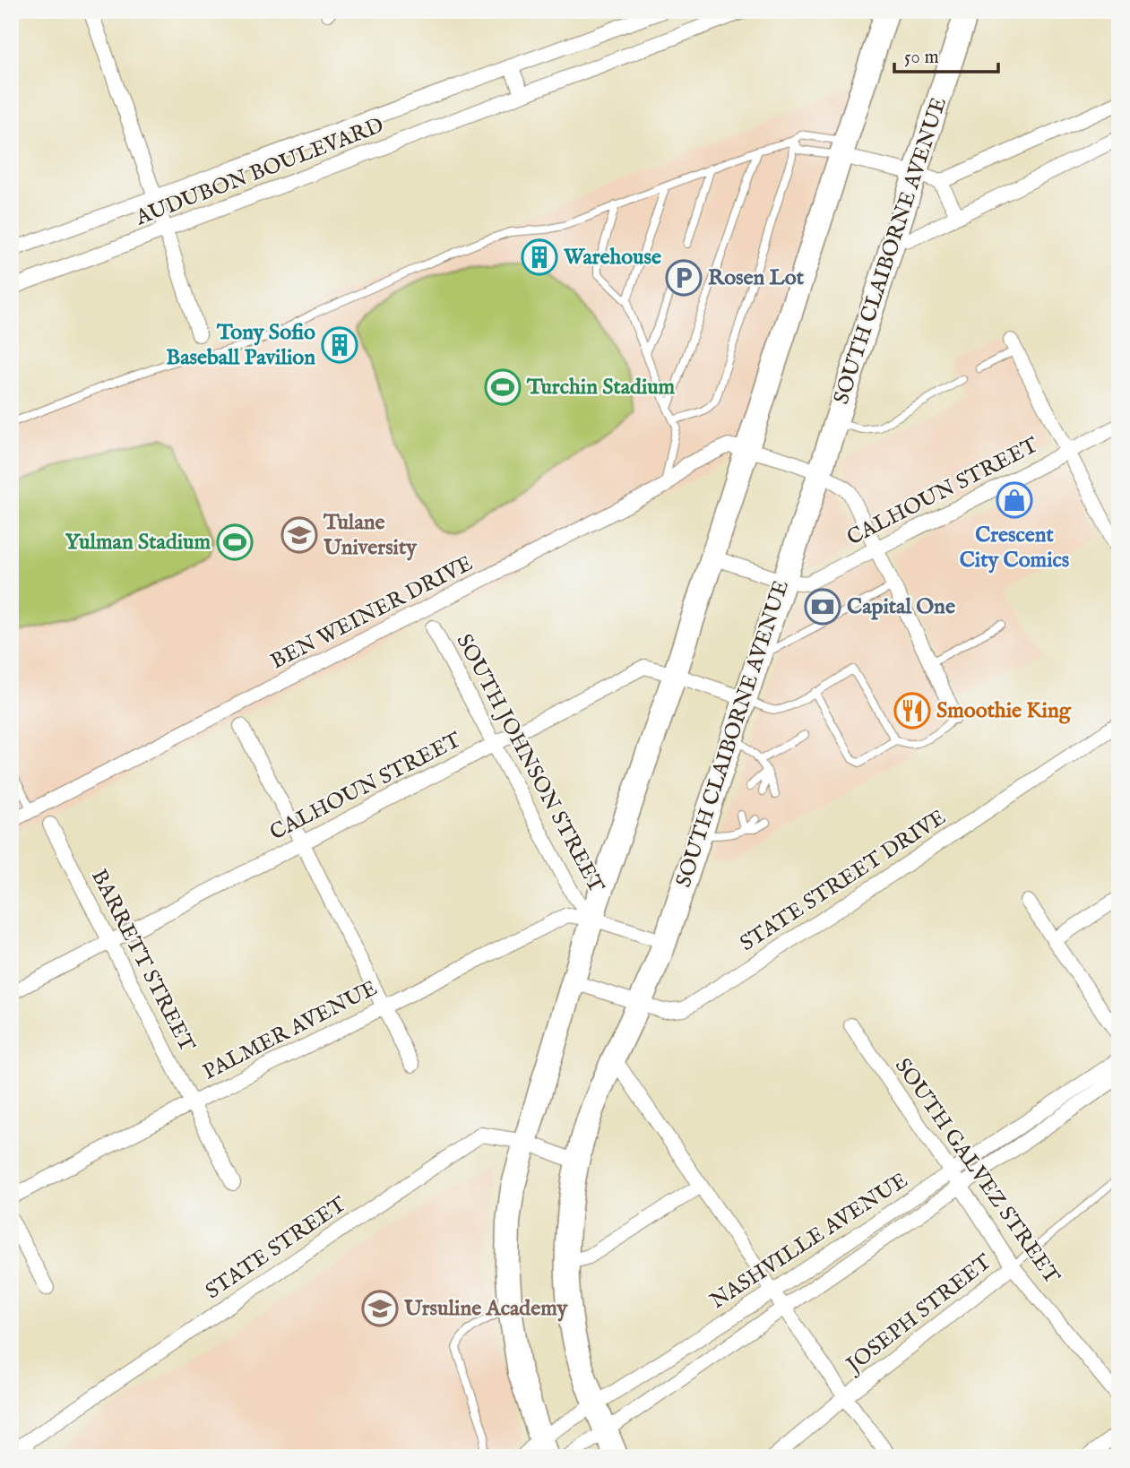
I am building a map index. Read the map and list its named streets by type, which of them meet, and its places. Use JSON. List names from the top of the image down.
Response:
{
  "streets": {
    "main road": ["SOUTH CLAIBORNE AVENUE"],
    "street": [
      "AUDUBON BOULEVARD",
      "CALHOUN STREET",
      "BEN WEINER DRIVE",
      "SOUTH JOHNSON STREET",
      "STATE STREET DRIVE",
      "BARRETT STREET",
      "PALMER AVENUE",
      "SOUTH GALVEZ STREET",
      "NASHVILLE AVENUE",
      "STATE STREET",
      "JOSEPH STREET"
    ]
  },
  "crossings": [
    ["SOUTH CLAIBORNE AVENUE", "CALHOUN STREET"],
    ["SOUTH CLAIBORNE AVENUE", "BEN WEINER DRIVE"],
    ["SOUTH CLAIBORNE AVENUE", "STATE STREET DRIVE"],
    ["SOUTH CLAIBORNE AVENUE", "NASHVILLE AVENUE"],
    ["SOUTH CLAIBORNE AVENUE", "STATE STREET"],
    ["CALHOUN STREET", "BEN WEINER DRIVE"],
    ["CALHOUN STREET", "SOUTH JOHNSON STREET"],
    ["CALHOUN STREET", "BARRETT STREET"],
    ["SOUTH JOHNSON STREET", "PALMER AVENUE"],
    ["BARRETT STREET", "PALMER AVENUE"],
    ["SOUTH GALVEZ STREET", "NASHVILLE AVENUE"],
    ["SOUTH GALVEZ STREET", "JOSEPH STREET"]
  ],
  "places": {
    "building": ["Warehouse", "Tony Sofio Baseball Pavilion"],
    "parking": ["Rosen Lot"],
    "sports": ["Turchin Stadium", "Yulman Stadium"],
    "shop": ["Crescent City Comics"],
    "school or university": ["Tulane University", "Ursuline Academy"],
    "bank": ["Capital One"],
    "restaurant": ["Smoothie King"]
  },
  "scale_bar": "50 m"
}
